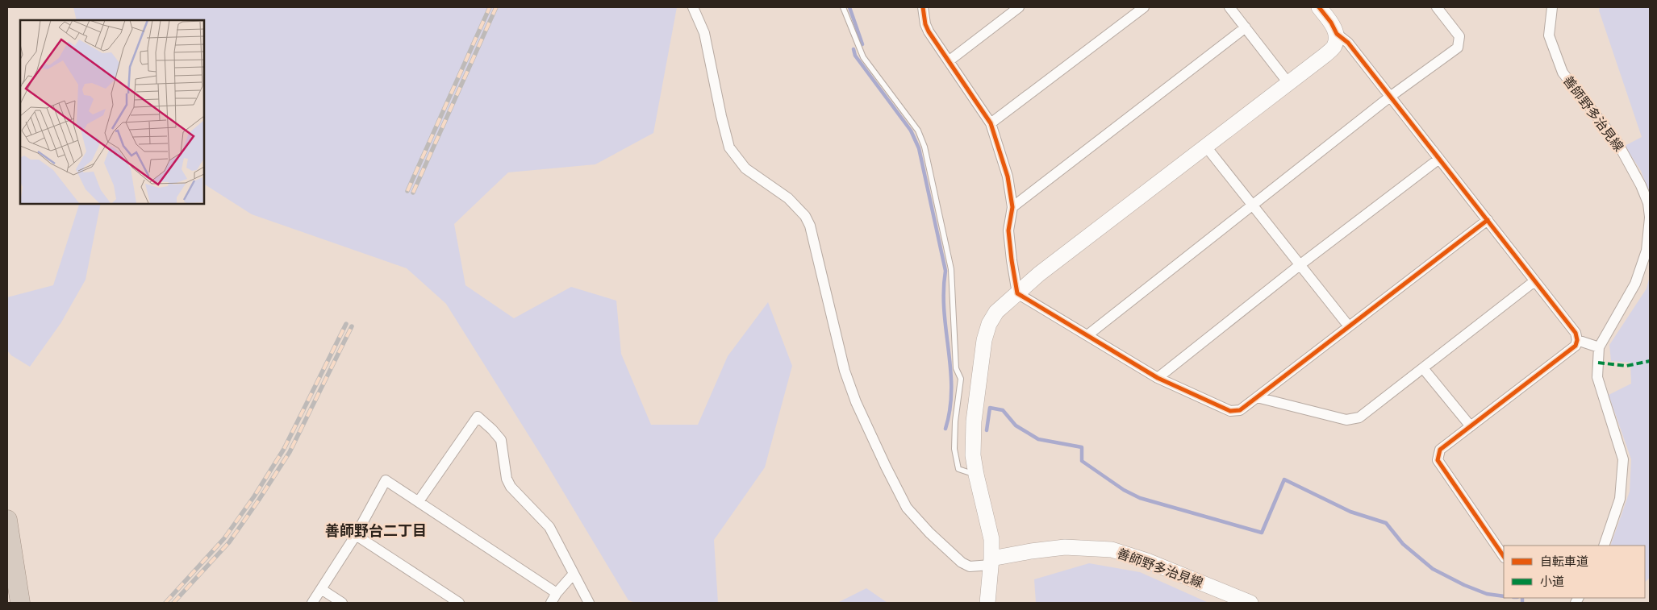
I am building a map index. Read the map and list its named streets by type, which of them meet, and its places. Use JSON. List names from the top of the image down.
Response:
{
  "streets": {
    "street": ["善師野多治見線"]
  },
  "districts": ["善師野台二丁目"],
  "legend": ["自転車道", "小道"]
}
